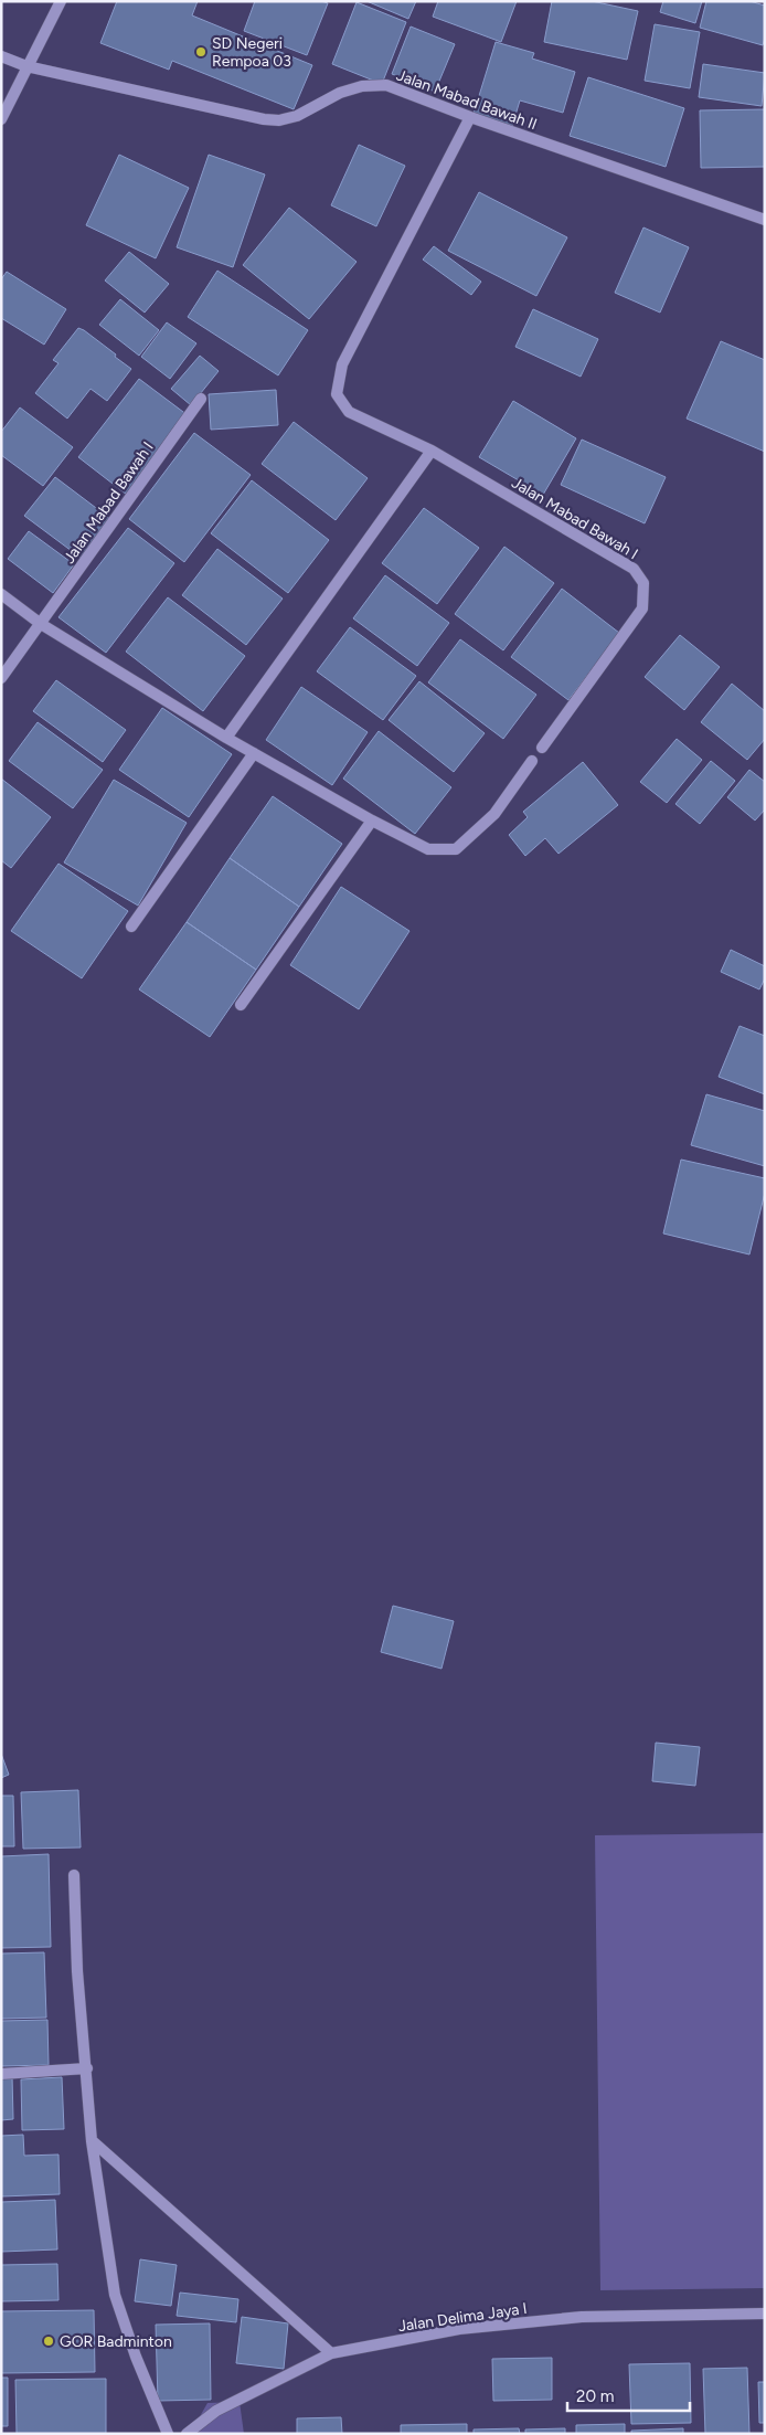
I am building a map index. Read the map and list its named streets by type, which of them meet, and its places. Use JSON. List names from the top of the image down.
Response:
{
  "streets": {
    "street": ["Jalan Mabad Bawah II", "Jalan Mabad Bawah I", "Jalan Delima Jaya I"]
  },
  "crossings": [
    ["Jalan Mabad Bawah II", "Jalan Mabad Bawah I"]
  ],
  "places": ["SD Negeri Rempoa 03", "GOR Badminton"],
  "scale_bar": "20 m"
}
